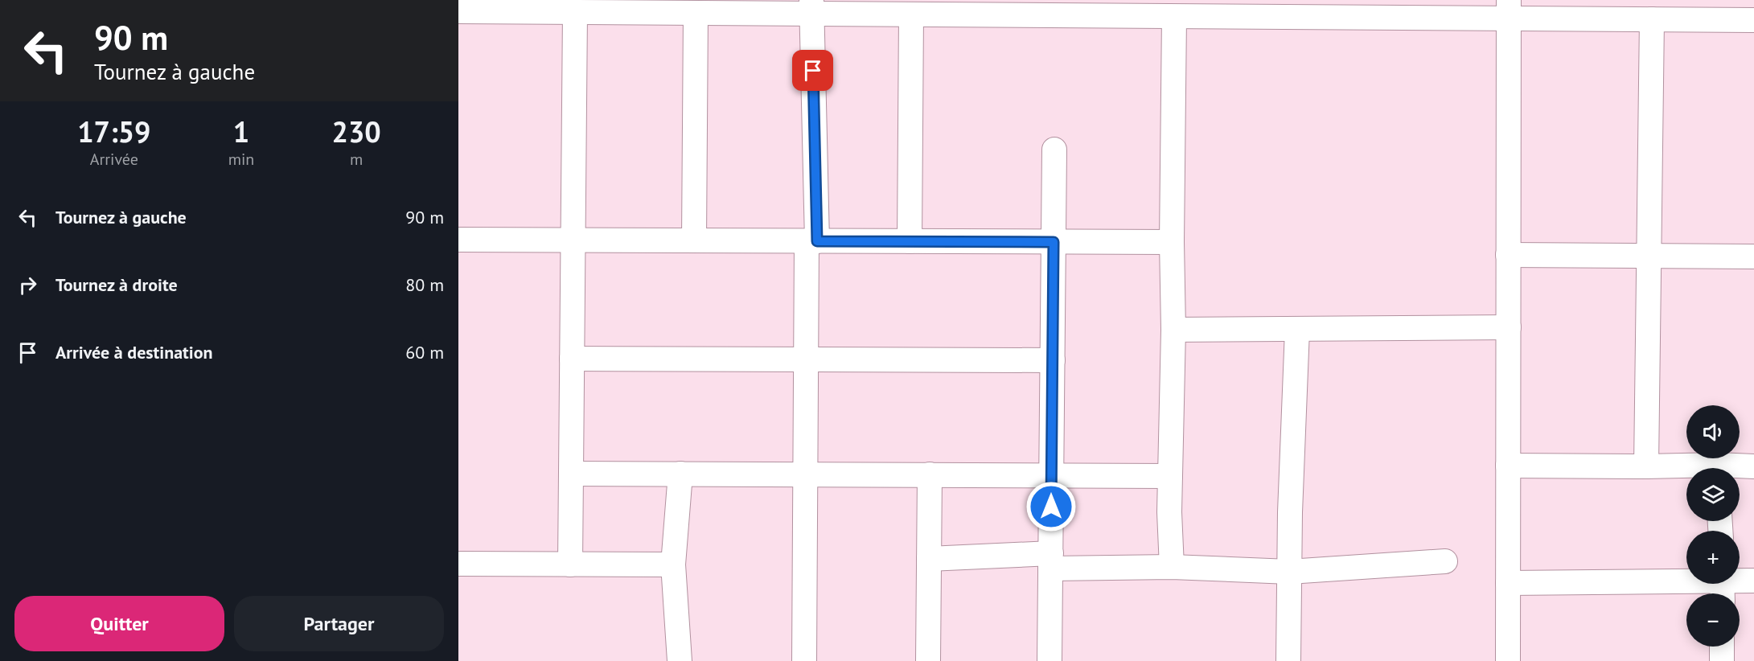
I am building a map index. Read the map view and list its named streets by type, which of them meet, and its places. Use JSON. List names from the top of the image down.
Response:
{
  "page": {
    "turn": ["90 m", "Tournez à gauche"],
    "eta": [
      "17:59",
      "Arrivée",
      "1",
      "min",
      "230",
      "m"
    ],
    "list": [
      {
        "name": "Tournez à gauche",
        "value": "90 m"
      },
      {
        "name": "Tournez à droite",
        "value": "80 m"
      },
      {
        "name": "Arrivée à destination",
        "value": "60 m"
      }
    ],
    "map_buttons": ["+", "−"],
    "buttons": ["Quitter", "Partager"]
  }
}
